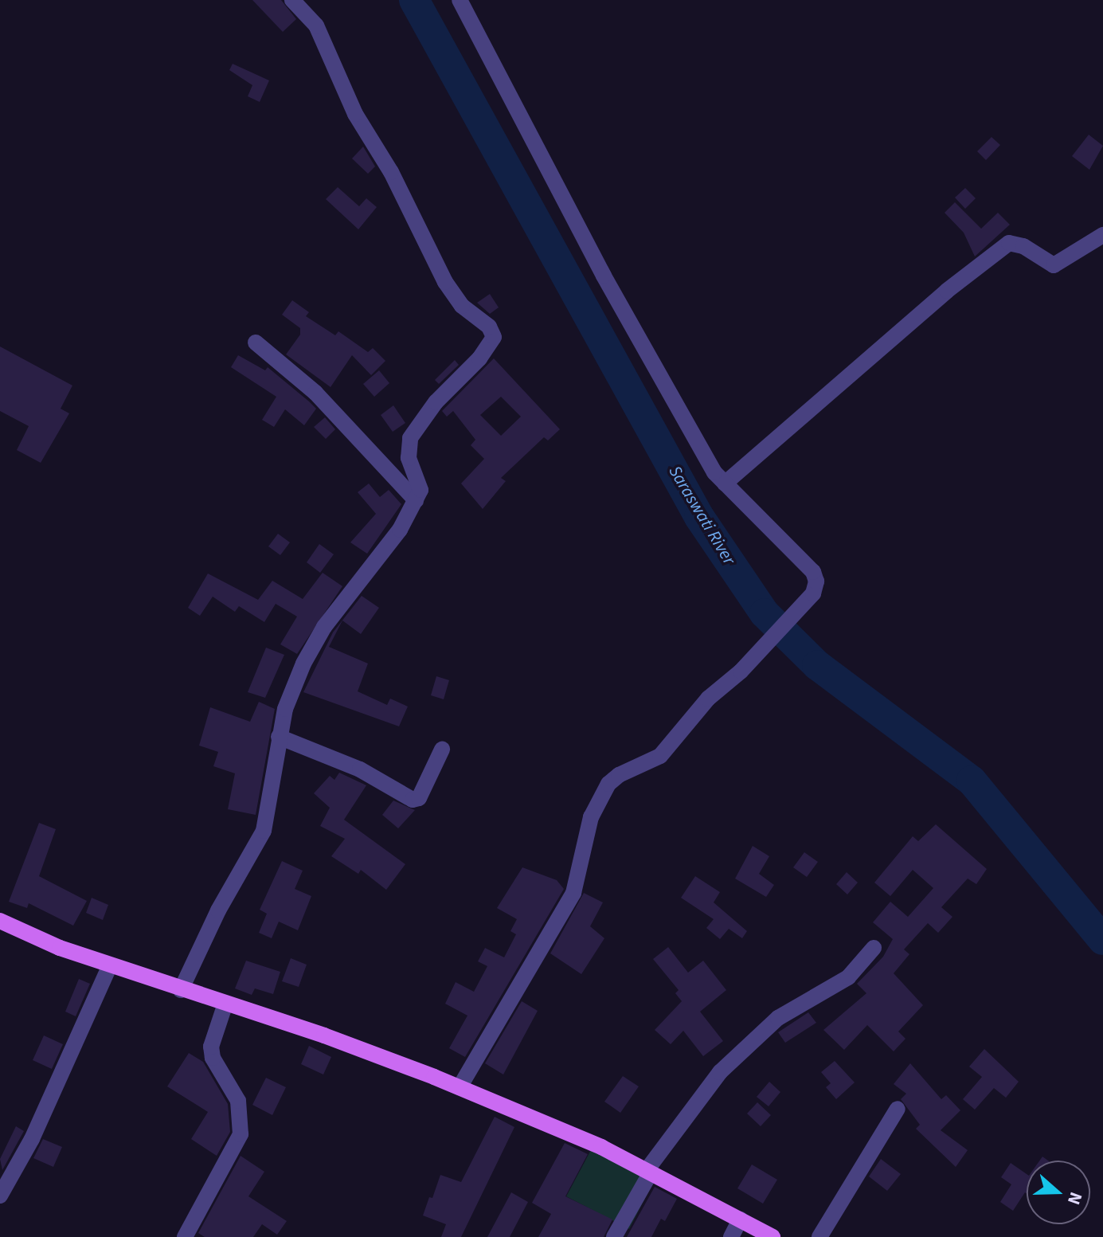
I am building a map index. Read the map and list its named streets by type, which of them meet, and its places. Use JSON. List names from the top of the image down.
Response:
{
  "water": ["Saraswati River"],
  "north": "right"
}
